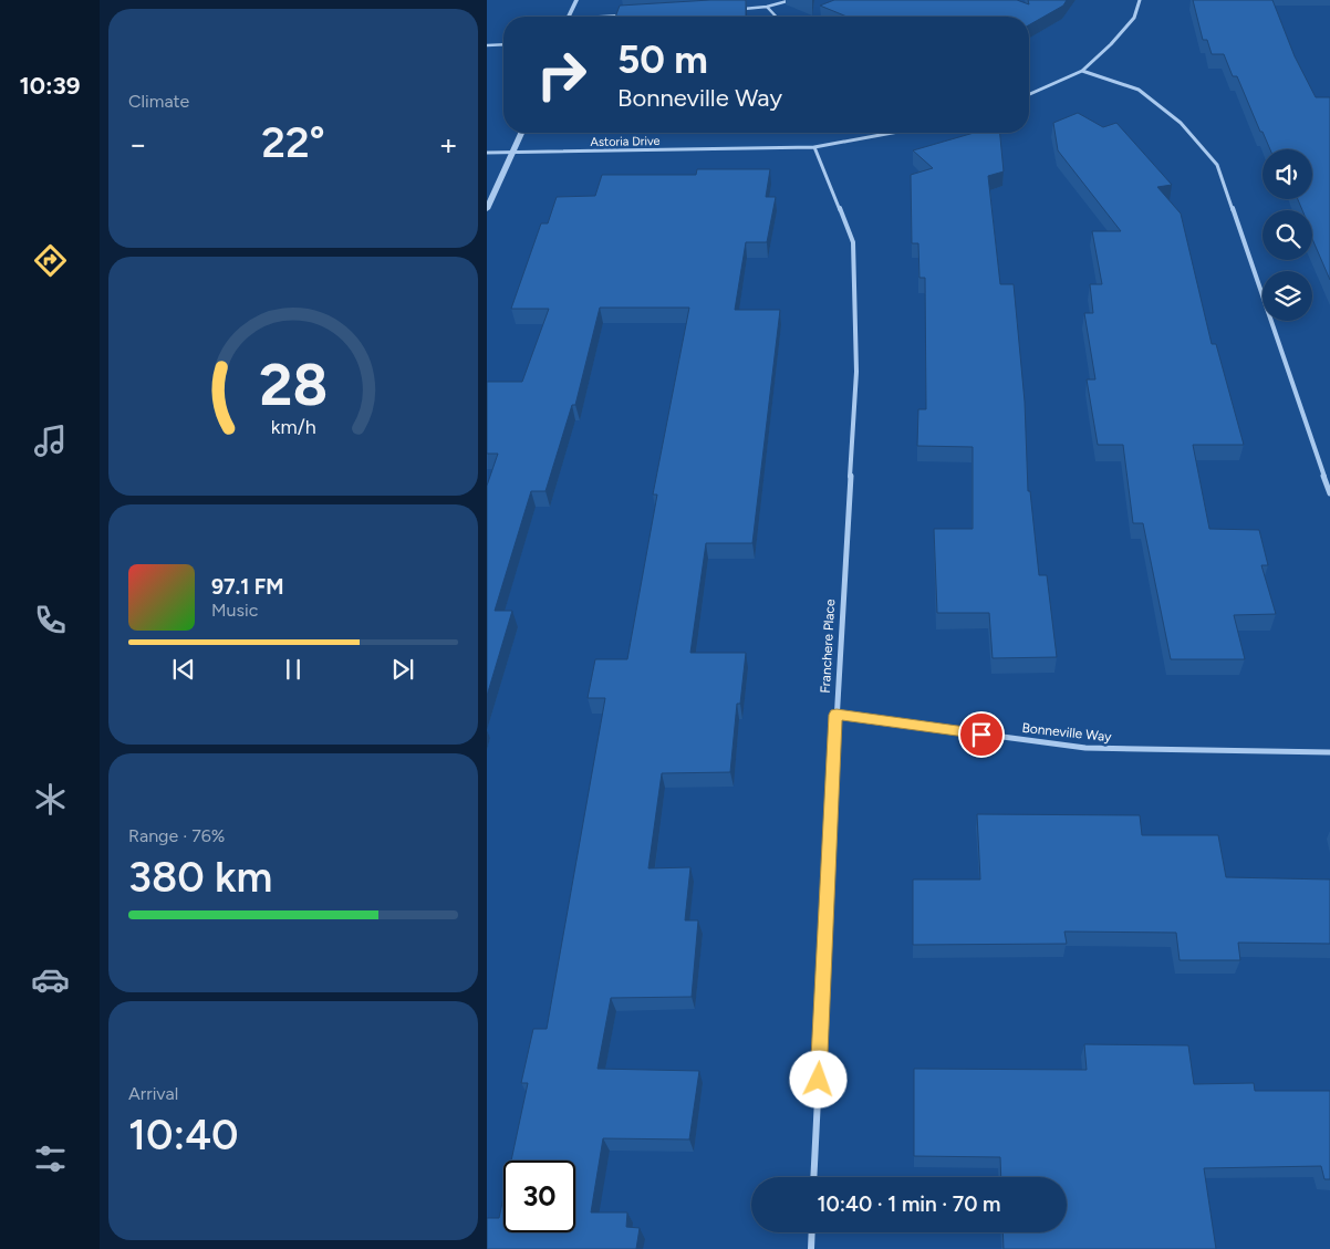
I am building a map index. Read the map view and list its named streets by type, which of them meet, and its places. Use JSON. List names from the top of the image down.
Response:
{
  "streets": {
    "street": ["Astoria Drive", "Franchere Place", "Bonneville Way"]
  },
  "crossings": [
    ["Astoria Drive", "Franchere Place"],
    ["Franchere Place", "Bonneville Way"]
  ],
  "page": {
    "tabs": "10:39",
    "tile": [
      "Climate",
      ["Range · 76%", "380 km"],
      ["Arrival", "10:40"]
    ],
    "turn": ["50 m", "Bonneville Way"],
    "heat": ["−", "22°", "+"],
    "song": ["97.1 FM", "Music"],
    "limit": "30",
    "trip": "10:40 · 1 min · 70 m",
    "gauge": ["28", "km/h"]
  }
}
